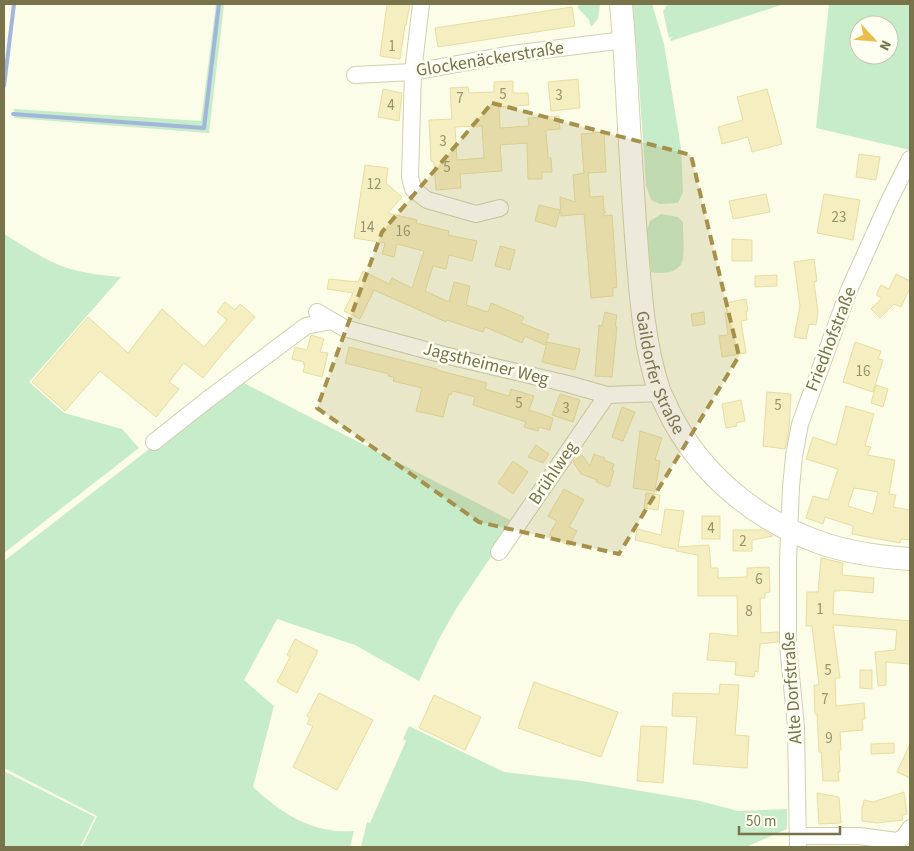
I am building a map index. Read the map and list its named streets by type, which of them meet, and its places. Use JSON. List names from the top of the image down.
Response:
{
  "streets": {
    "main road": ["Gaildorfer Straße"],
    "street": [
      "Glockenäckerstraße",
      "Friedhofstraße",
      "Jagstheimer Weg",
      "Brühlweg",
      "Alte Dorfstraße"
    ]
  },
  "crossings": [
    ["Glockenäckerstraße", "Gaildorfer Straße"],
    ["Friedhofstraße", "Gaildorfer Straße"],
    ["Friedhofstraße", "Alte Dorfstraße"],
    ["Jagstheimer Weg", "Gaildorfer Straße"],
    ["Jagstheimer Weg", "Brühlweg"],
    ["Gaildorfer Straße", "Alte Dorfstraße"]
  ],
  "house_numbers": [
    "1",
    "5",
    "3",
    "7",
    "4",
    "3",
    "5",
    "12",
    "23",
    "14",
    "16",
    "16",
    "5",
    "5",
    "3",
    "4",
    "2",
    "6",
    "1",
    "8",
    "5",
    "7",
    "9"
  ],
  "scale_bar": "50 m",
  "north": "bottom right"
}
